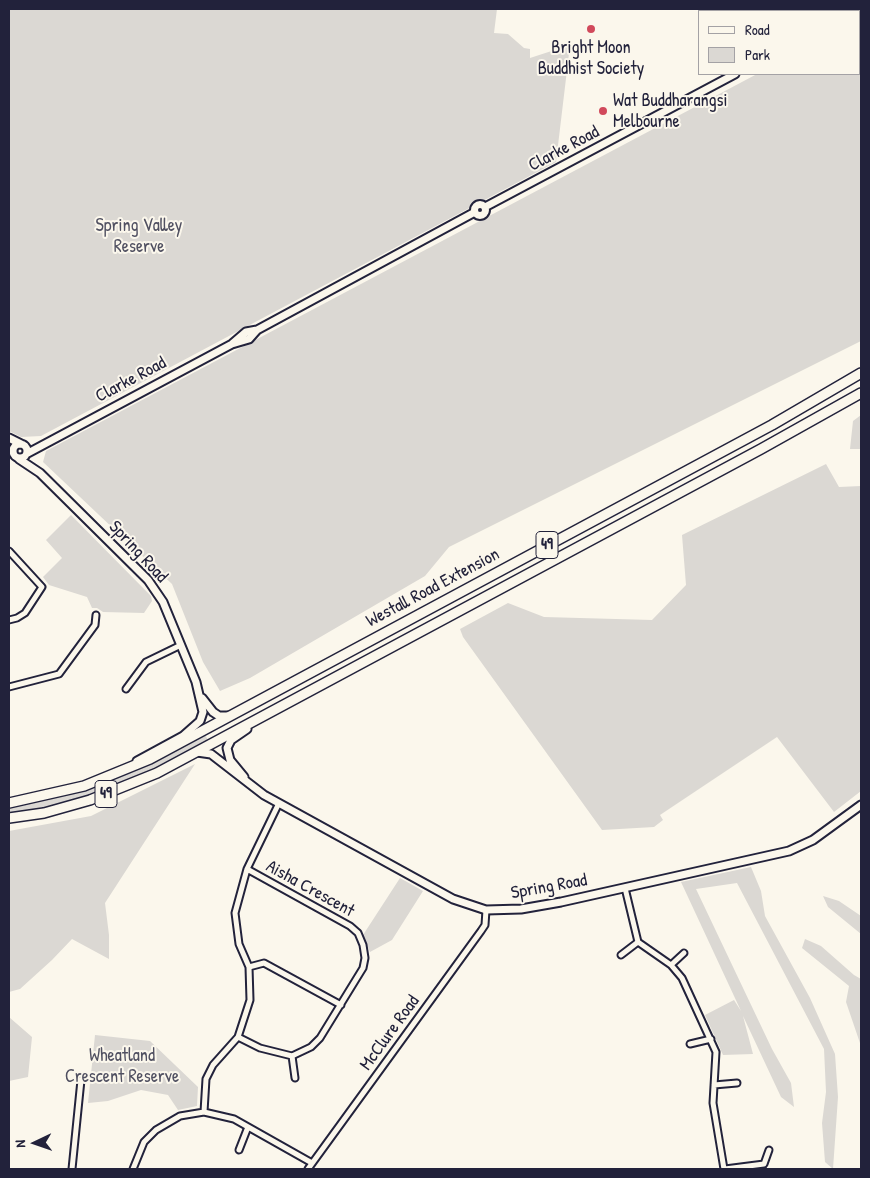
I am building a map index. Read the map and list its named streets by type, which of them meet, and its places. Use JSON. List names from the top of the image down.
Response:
{
  "streets": {
    "highway": ["49", "Westall Road Extension"],
    "main road": ["Clarke Road", "Spring Road"],
    "street": ["Aisha Crescent", "McClure Road"]
  },
  "crossings": [
    ["Clarke Road", "Spring Road"],
    ["Spring Road", "Westall Road Extension"],
    ["Spring Road", "McClure Road"]
  ],
  "parks": ["Spring Valley Reserve", "Wheatland Crescent Reserve"],
  "places": ["Bright Moon Buddhist Society", "Wat Buddharangsi Melbourne"],
  "legend": ["Road", "Park"],
  "north": "left"
}
